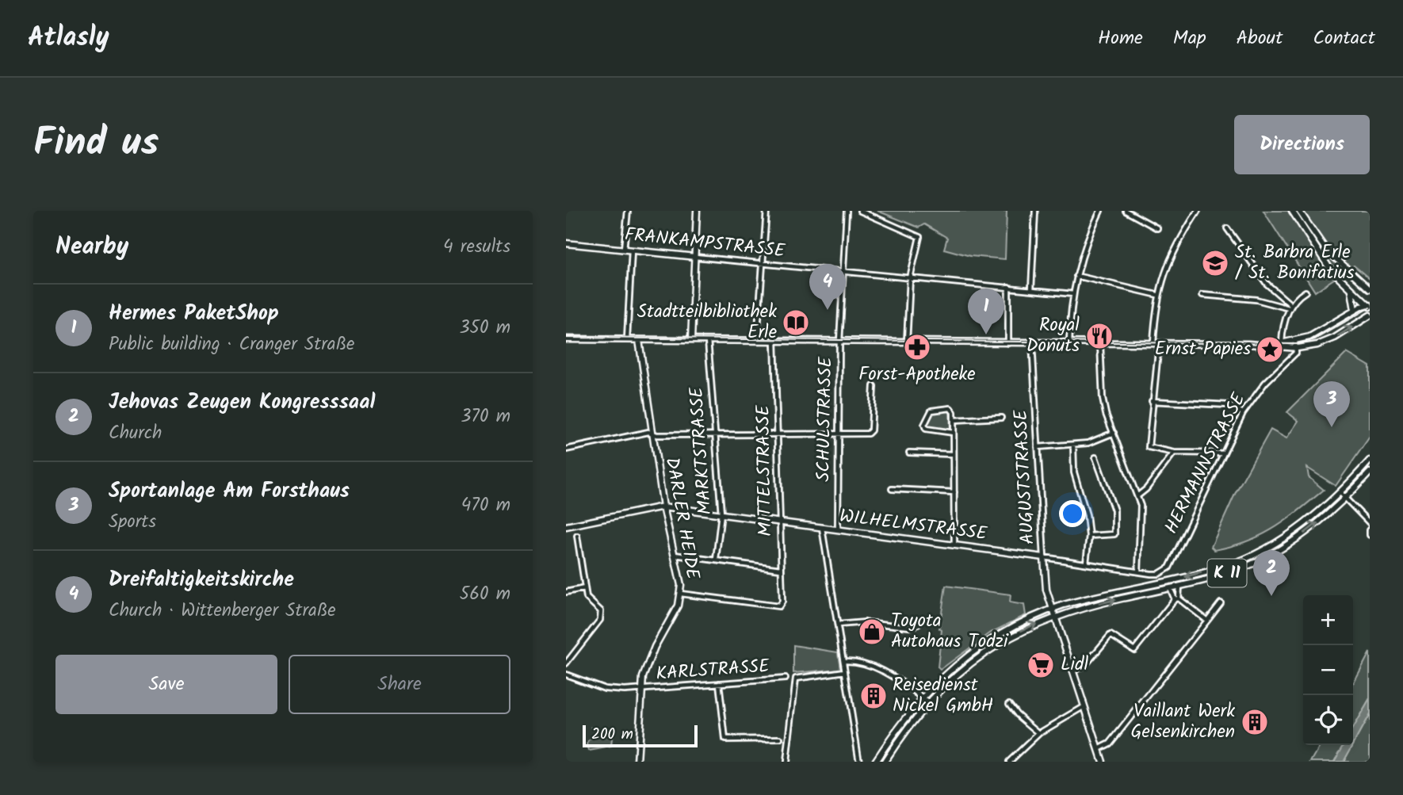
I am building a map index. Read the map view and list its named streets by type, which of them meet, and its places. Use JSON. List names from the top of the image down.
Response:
{
  "streets": {
    "main road": [
      "FRANKAMPSTRASSE",
      "AUGUSTSTRASSE",
      "DARLER HEIDE",
      "WILHELMSTRASSE",
      "K 11"
    ],
    "street": [
      "SCHULSTRASSE",
      "MARKTSTRASSE",
      "HERMANNSTRASSE",
      "MITTELSTRASSE",
      "KARLSTRASSE"
    ]
  },
  "crossings": [
    ["FRANKAMPSTRASSE", "SCHULSTRASSE"],
    ["SCHULSTRASSE", "WILHELMSTRASSE"],
    ["MARKTSTRASSE", "WILHELMSTRASSE"],
    ["HERMANNSTRASSE", "WILHELMSTRASSE"],
    ["MITTELSTRASSE", "DARLER HEIDE"],
    ["MITTELSTRASSE", "WILHELMSTRASSE"],
    ["AUGUSTSTRASSE", "WILHELMSTRASSE"],
    ["AUGUSTSTRASSE", "K 11"],
    ["DARLER HEIDE", "WILHELMSTRASSE"],
    ["DARLER HEIDE", "KARLSTRASSE"]
  ],
  "places": {
    "school or university": ["St. Barbra Erle / St. Bonifatius"],
    "library": ["Stadtteilbibliothek Erle"],
    "restaurant": ["Royal Donuts"],
    "pharmacy": ["Forst-Apotheke"],
    "place": ["Ernst Papies"],
    "shop": ["Toyota Autohaus Todzi"],
    "supermarket": ["Lidl"],
    "building": ["Reisedienst Nickel GmbH", "Vaillant Werk Gelsenkirchen"]
  },
  "scale_bar": "200 m",
  "page": {
    "header": "Atlasly",
    "nav": [
      "Home",
      "Map",
      "About",
      "Contact"
    ],
    "title": "Find us",
    "buttons": [
      "Directions",
      ["Save", "Share"]
    ],
    "heading": ["Nearby", "4 results"],
    "pins": [
      "4",
      "1",
      "3",
      "2"
    ],
    "list": [
      {
        "mark": "1",
        "name": "Hermes PaketShop",
        "note": "Public building · Cranger Straße",
        "value": "350 m"
      },
      {
        "mark": "2",
        "name": "Jehovas Zeugen Kongresssaal",
        "note": "Church",
        "value": "370 m"
      },
      {
        "mark": "3",
        "name": "Sportanlage Am Forsthaus",
        "note": "Sports",
        "value": "470 m"
      },
      {
        "mark": "4",
        "name": "Dreifaltigkeitskirche",
        "note": "Church · Wittenberger Straße",
        "value": "560 m"
      }
    ],
    "map_buttons": ["+", "−"],
    "scale": "200 m"
  }
}
